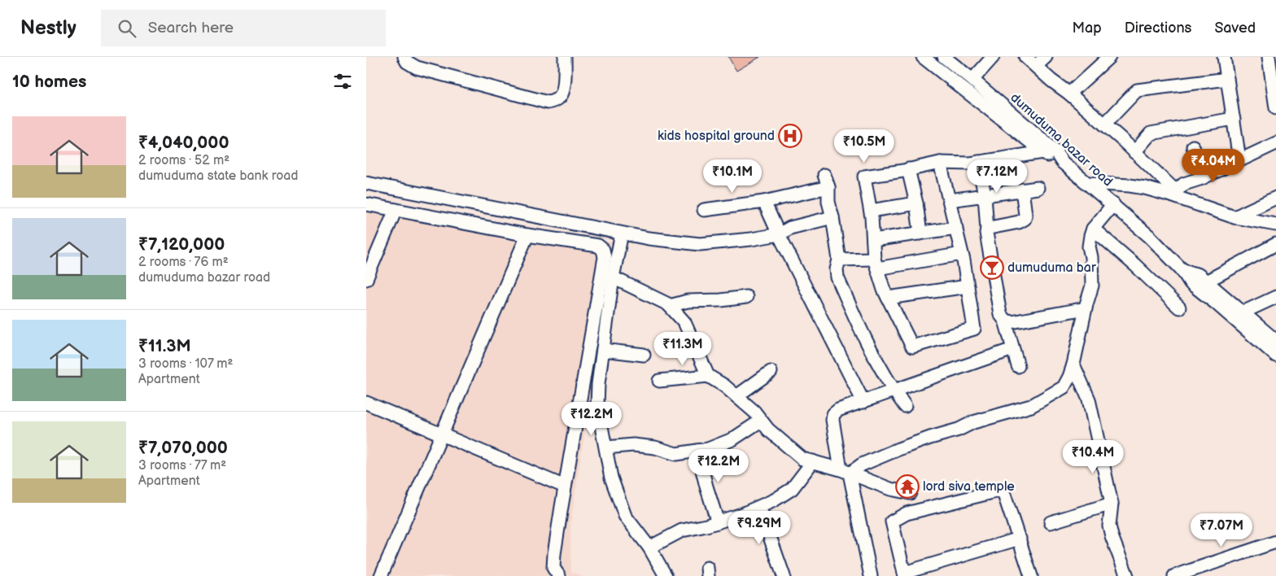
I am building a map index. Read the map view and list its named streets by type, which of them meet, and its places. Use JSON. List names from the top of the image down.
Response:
{
  "streets": {
    "street": ["dumuduma bazar road"]
  },
  "places": {
    "hospital": ["kids hospital ground"],
    "bar": ["dumuduma bar"],
    "temple": ["lord siva temple"]
  },
  "page": {
    "header": "Nestly",
    "search": "Search here",
    "nav": ["Map", "Directions", "Saved"],
    "heading": "10 homes",
    "list": [
      {
        "name": "₹4,040,000",
        "note": "2 rooms · 52 m² · dumuduma state bank road"
      },
      {
        "name": "₹7,120,000",
        "note": "2 rooms · 76 m² · dumuduma bazar road"
      },
      {
        "name": "₹11.3M",
        "note": "3 rooms · 107 m² · Apartment"
      },
      {
        "name": "₹7,070,000",
        "note": "3 rooms · 77 m² · Apartment"
      }
    ],
    "price": [
      "₹10.5M",
      "₹4.04M",
      "₹10.1M",
      "₹7.12M",
      "₹11.3M",
      "₹12.2M",
      "₹10.4M",
      "₹12.2M",
      "₹9.29M",
      "₹7.07M"
    ]
  }
}
